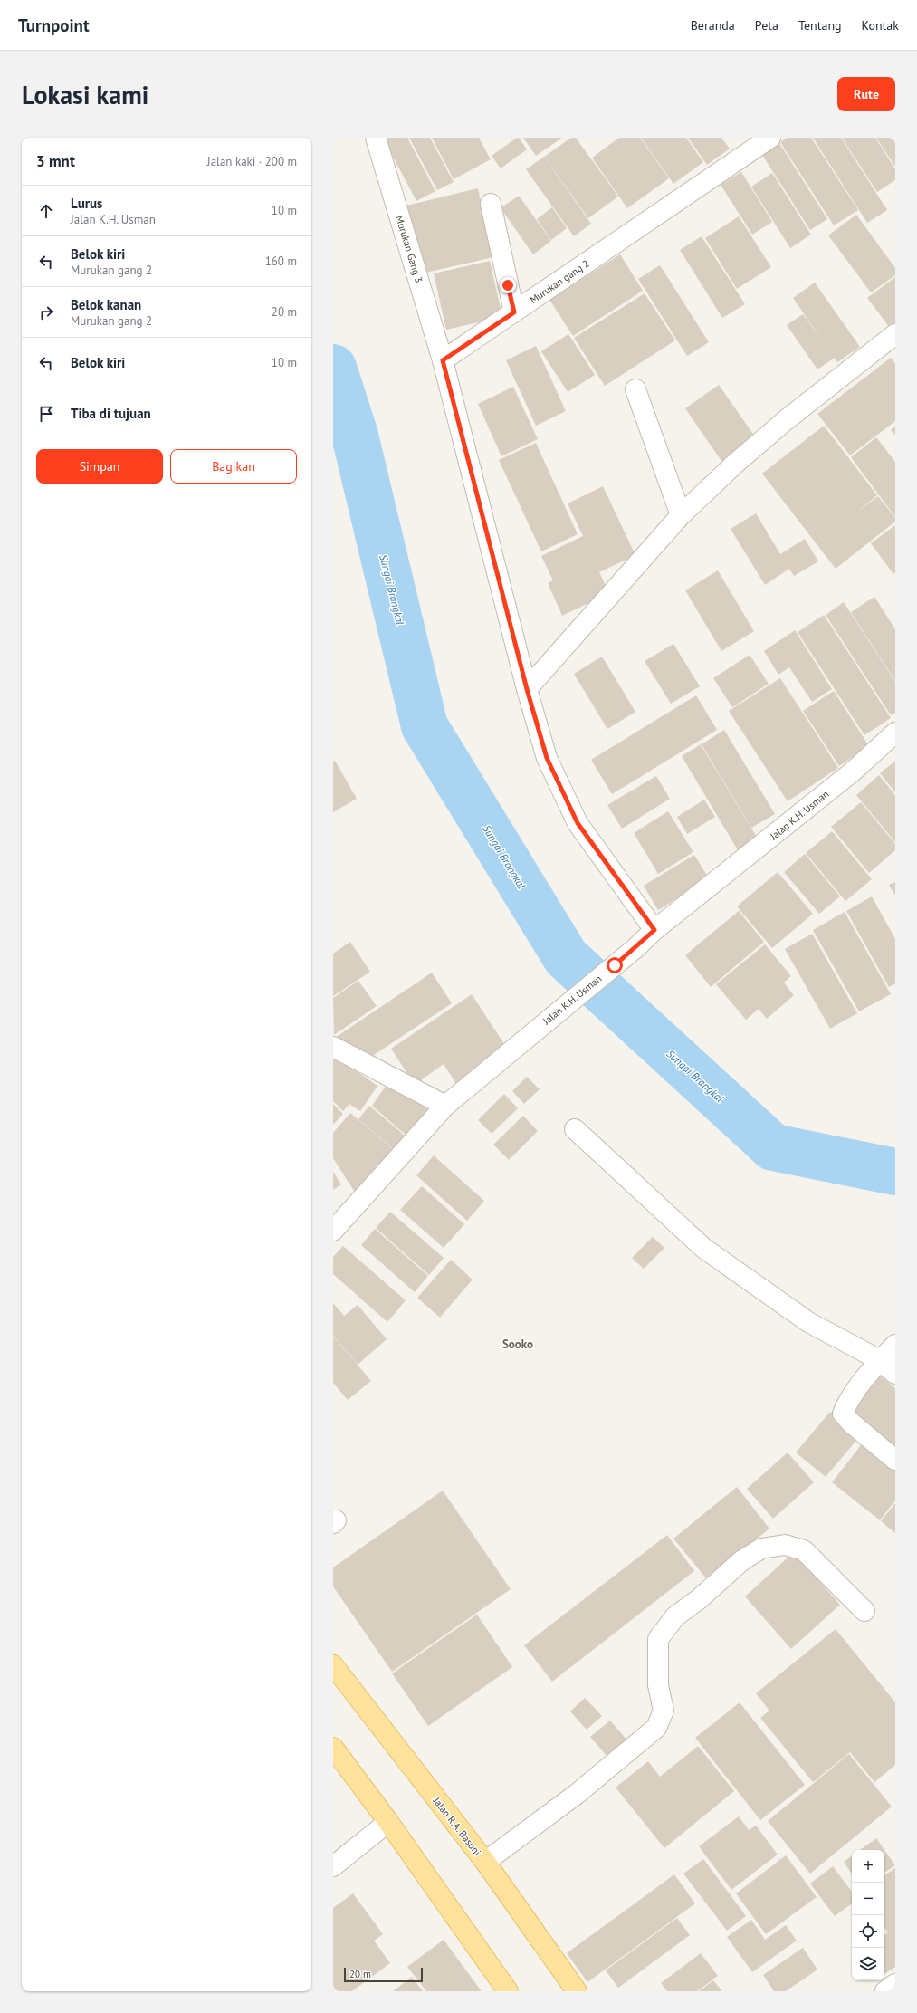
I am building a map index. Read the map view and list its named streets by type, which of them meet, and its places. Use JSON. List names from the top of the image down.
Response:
{
  "streets": {
    "main road": ["Jalan R.A. Basuni"],
    "street": ["Murukan Gang 3", "Murukan gang 2", "Jalan K.H. Usman"]
  },
  "crossings": [
    ["Murukan Gang 3", "Murukan gang 2"]
  ],
  "districts": ["Sooko"],
  "water": ["Sungai Brangkal"],
  "scale_bar": "20 m",
  "page": {
    "header": "Turnpoint",
    "nav": [
      "Beranda",
      "Peta",
      "Tentang",
      "Kontak"
    ],
    "buttons": [
      "Rute",
      ["Simpan", "Bagikan"]
    ],
    "title": "Lokasi kami",
    "heading": ["3 mnt", "Jalan kaki · 200 m"],
    "list": [
      ["Lurus", "Jalan K.H. Usman", "10 m"],
      ["Belok kiri", "Murukan gang 2", "160 m"],
      ["Belok kanan", "Murukan gang 2", "20 m"],
      ["Belok kiri", "10 m"],
      "Tiba di tujuan"
    ],
    "map_buttons": ["+", "−"],
    "scale": "20 m"
  }
}
